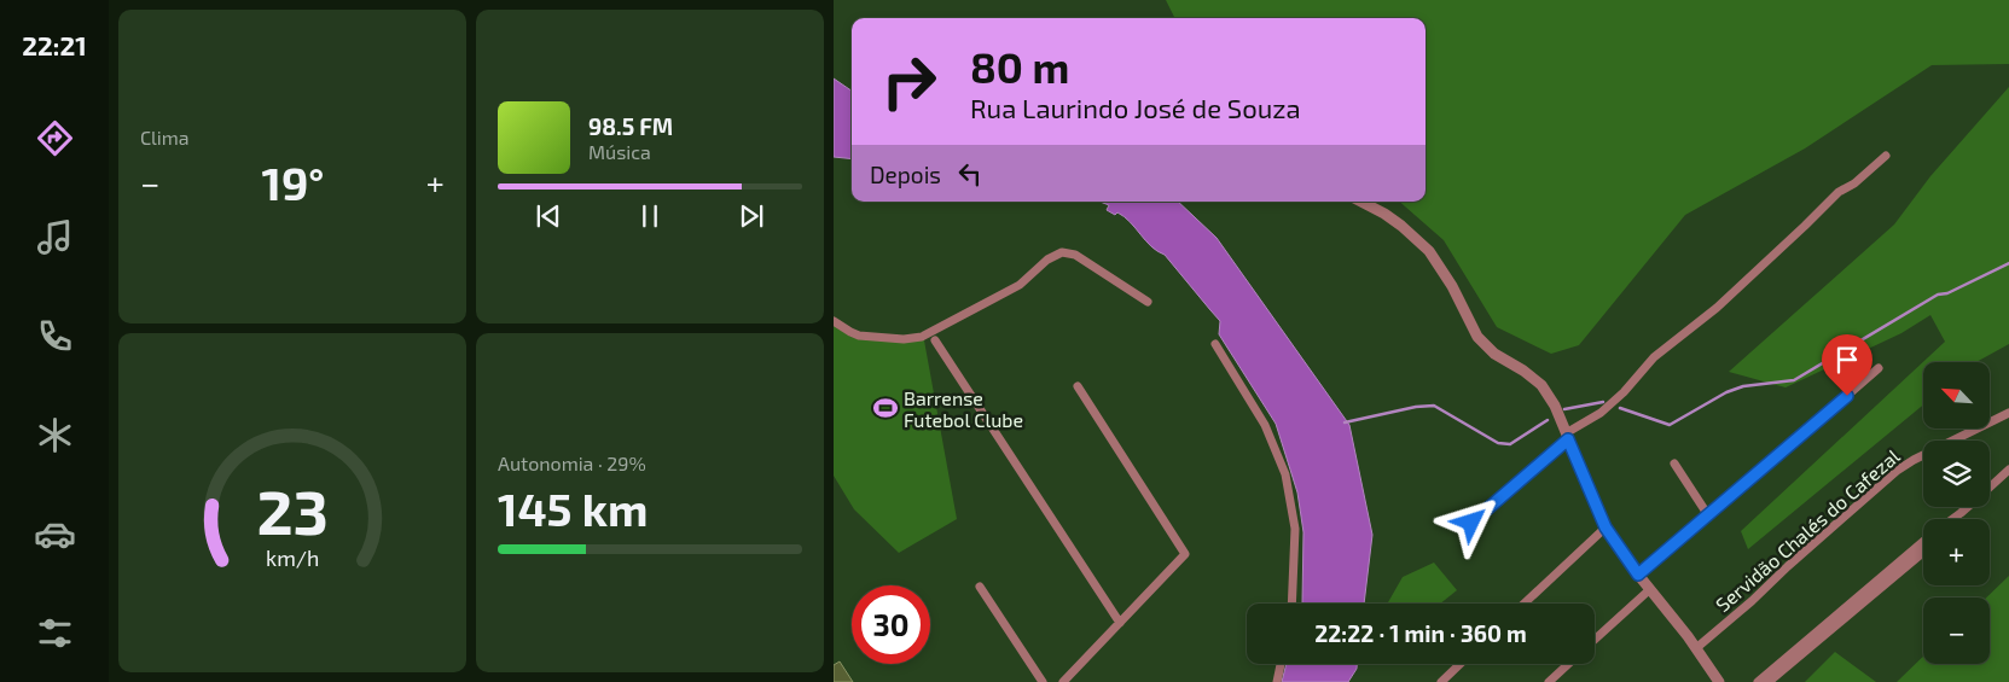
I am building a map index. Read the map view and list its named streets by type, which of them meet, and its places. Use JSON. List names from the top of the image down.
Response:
{
  "streets": {
    "street": ["Servidão Chalés do Cafezal"]
  },
  "places": {
    "sports": ["Barrense Futebol Clube"]
  },
  "north": "top left",
  "page": {
    "tabs": "22:21",
    "tile": [
      "Clima",
      ["Autonomia · 29%", "145 km"]
    ],
    "turn": ["80 m", "Rua Laurindo José de Souza"],
    "song": ["98.5 FM", "Música"],
    "then": "Depois",
    "heat": ["−", "19°", "+"],
    "map_buttons": ["+", "−"],
    "limit": "30",
    "trip": "22:22 · 1 min · 360 m",
    "gauge": ["23", "km/h"]
  }
}
